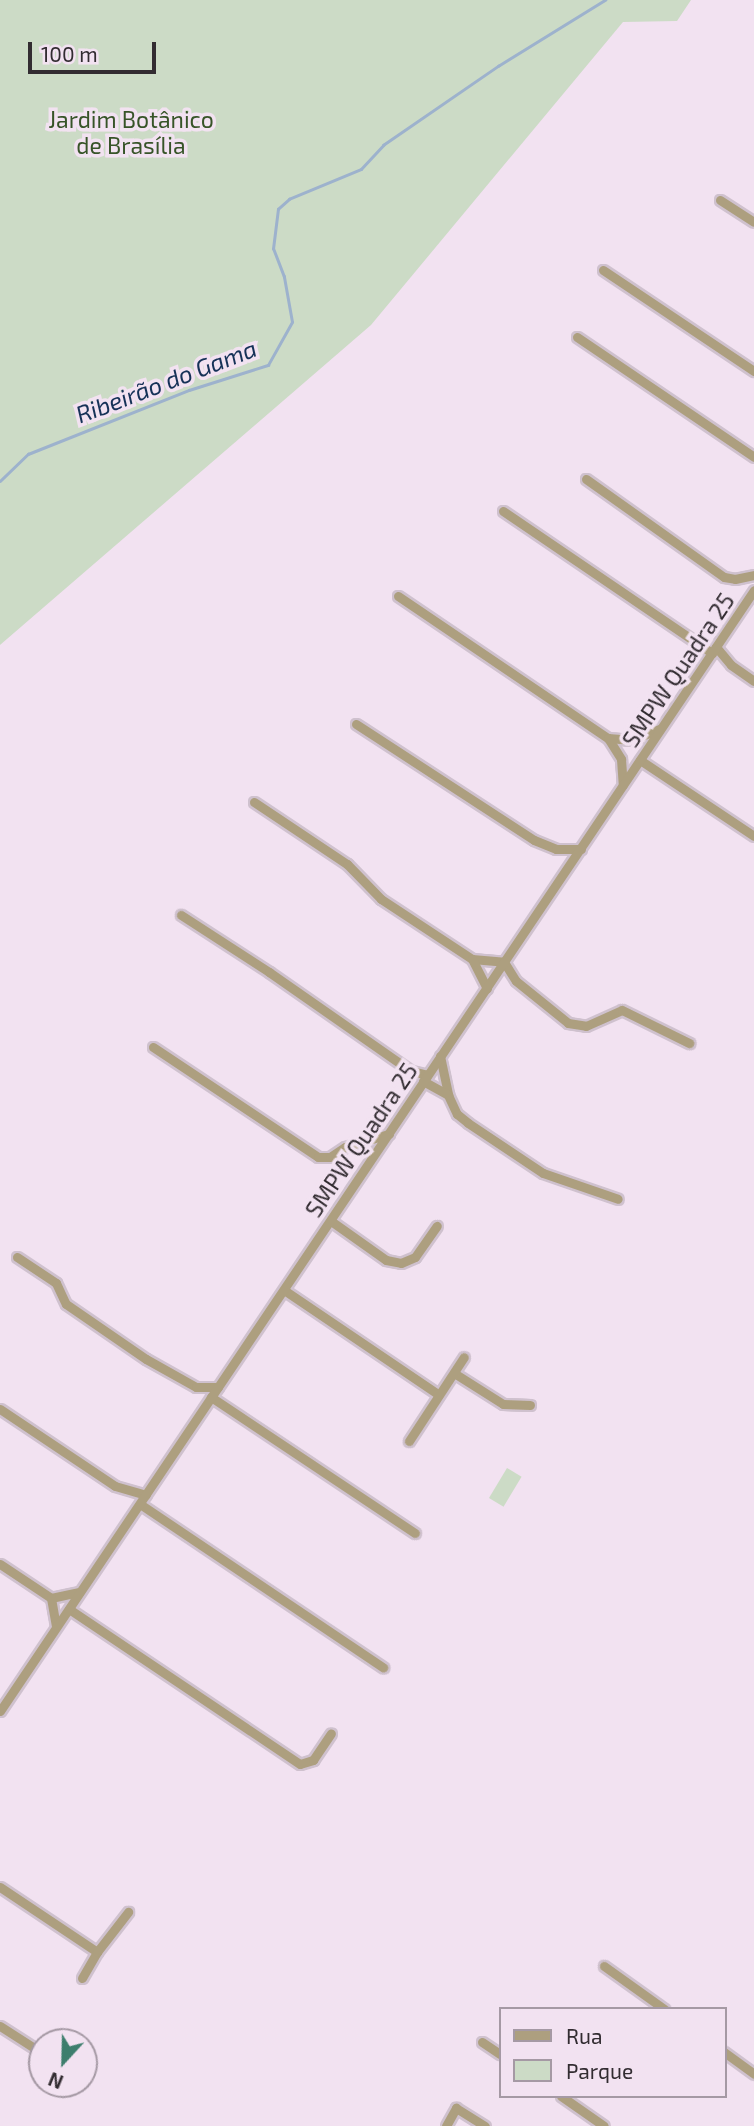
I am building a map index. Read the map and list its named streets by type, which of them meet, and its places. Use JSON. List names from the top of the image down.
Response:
{
  "streets": {
    "street": ["SMPW Quadra 25"]
  },
  "water": ["Ribeirão do Gama"],
  "parks": ["Jardim Botânico de Brasília"],
  "legend": ["Rua", "Parque"],
  "scale_bar": "100 m",
  "north": "bottom"
}
